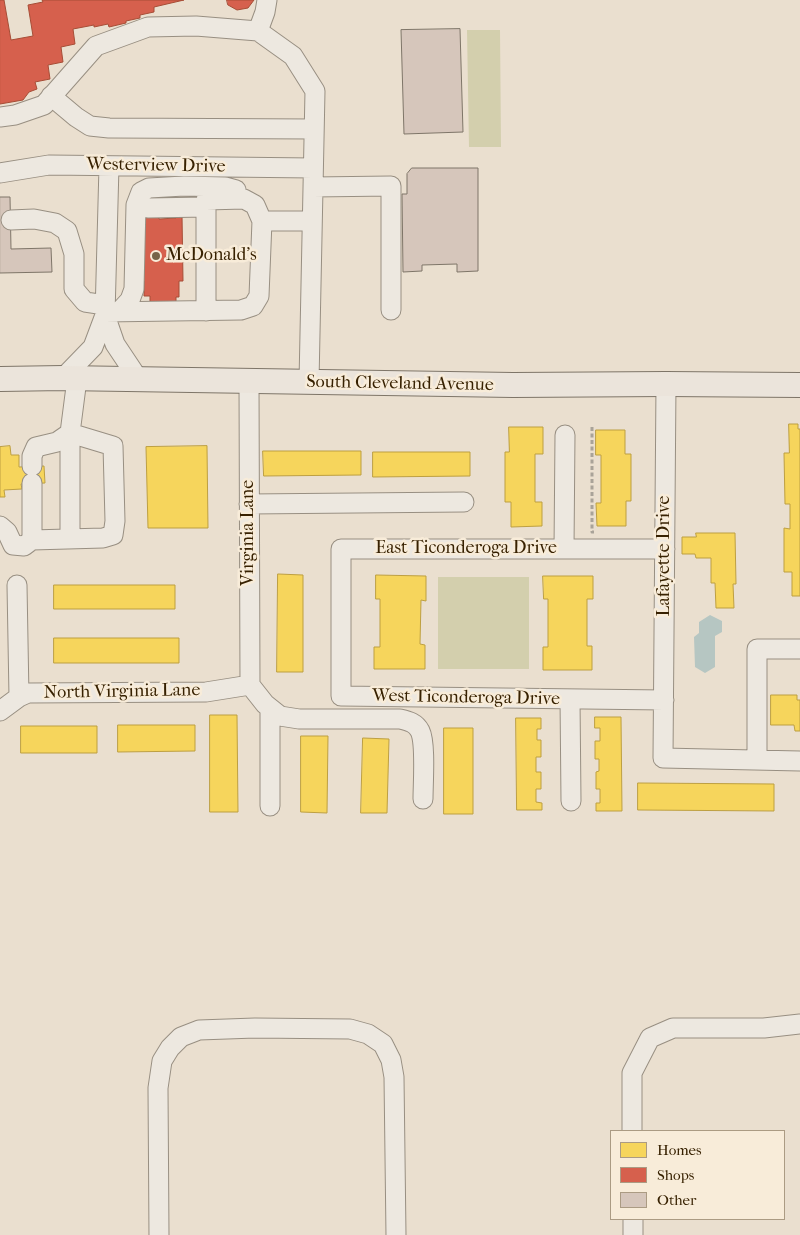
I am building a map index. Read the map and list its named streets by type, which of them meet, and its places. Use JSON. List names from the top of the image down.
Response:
{
  "streets": {
    "main road": ["South Cleveland Avenue"],
    "street": [
      "Westerview Drive",
      "Virginia Lane",
      "East Ticonderoga Drive",
      "Lafayette Drive",
      "North Virginia Lane",
      "West Ticonderoga Drive"
    ]
  },
  "crossings": [
    ["South Cleveland Avenue", "Virginia Lane"],
    ["South Cleveland Avenue", "Lafayette Drive"],
    ["Virginia Lane", "North Virginia Lane"],
    ["East Ticonderoga Drive", "Lafayette Drive"],
    ["East Ticonderoga Drive", "West Ticonderoga Drive"],
    ["Lafayette Drive", "West Ticonderoga Drive"]
  ],
  "places": ["McDonald's"],
  "legend": ["Homes", "Shops", "Other"]
}
